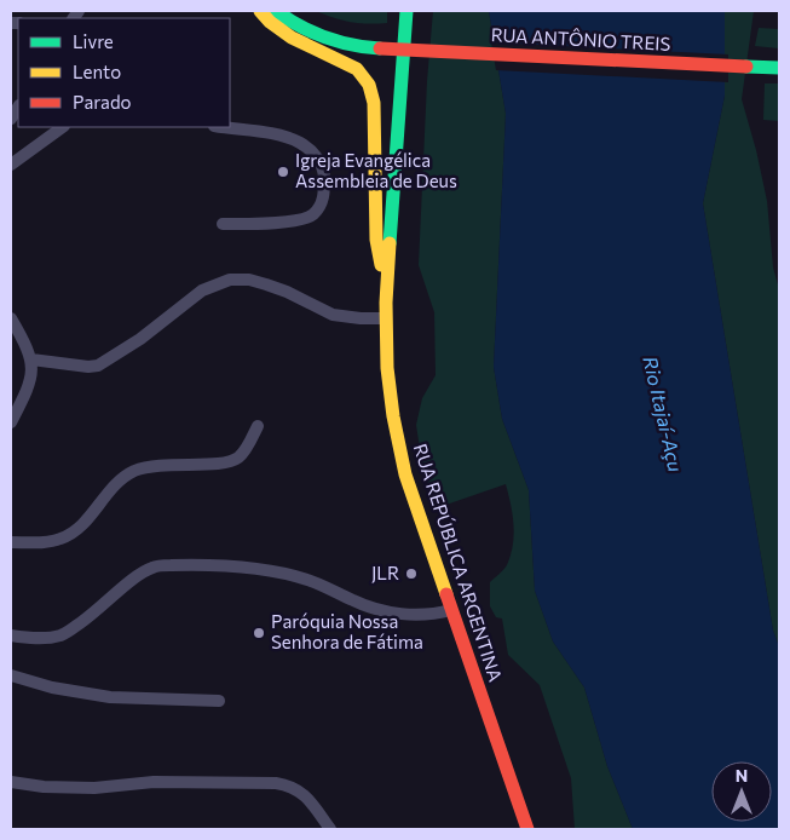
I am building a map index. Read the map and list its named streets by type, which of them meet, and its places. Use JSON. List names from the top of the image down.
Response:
{
  "streets": {
    "main road": ["RUA ANTÔNIO TREIS", "RUA REPÚBLICA ARGENTINA"]
  },
  "water": ["Rio Itajaí-Açu"],
  "places": ["Igreja Evangélica Assembleia de Deus", "JLR", "Paróquia Nossa Senhora de Fátima"],
  "legend": ["Livre", "Lento", "Parado"],
  "north": "top"
}
